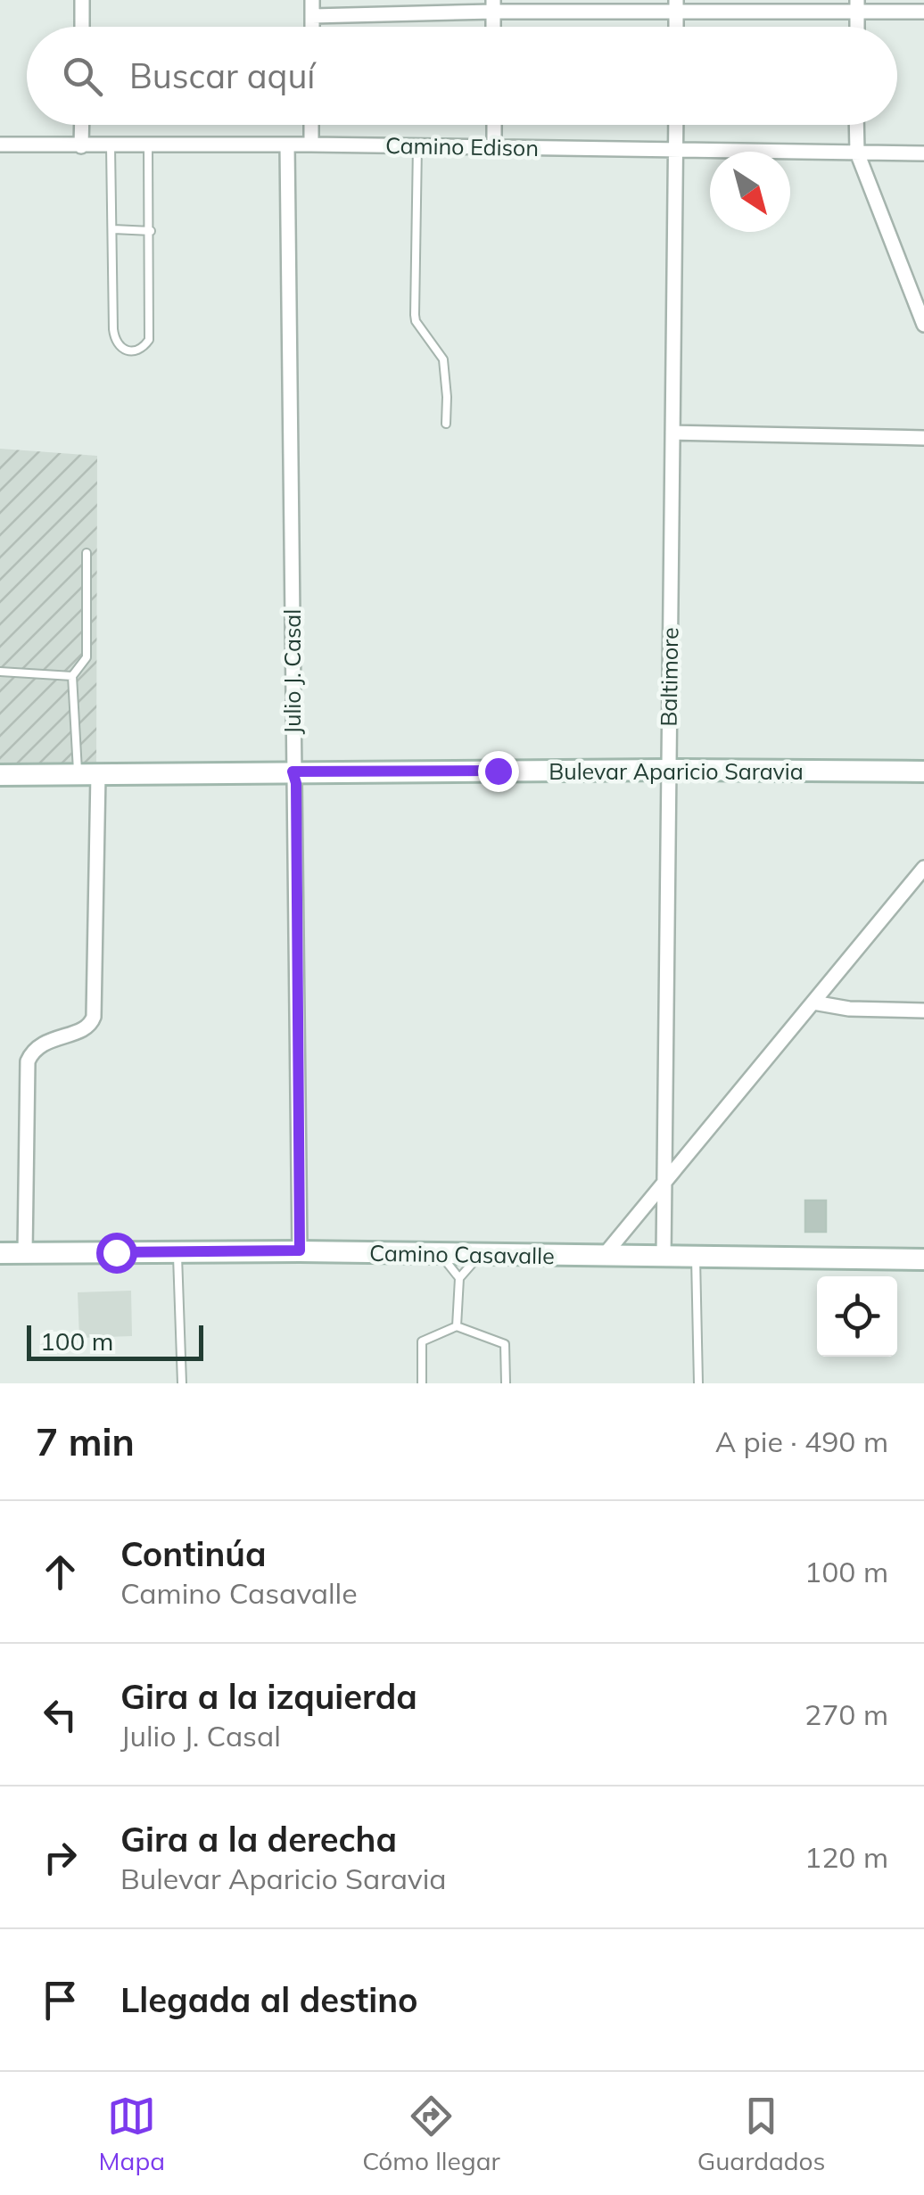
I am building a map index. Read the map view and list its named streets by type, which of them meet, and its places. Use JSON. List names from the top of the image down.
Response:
{
  "streets": {
    "street": [
      "Camino Edison",
      "Julio J. Casal",
      "Baltimore",
      "Bulevar Aparicio Saravia",
      "Camino Casavalle"
    ]
  },
  "crossings": [
    ["Camino Edison", "Julio J. Casal"],
    ["Camino Edison", "Baltimore"],
    ["Julio J. Casal", "Bulevar Aparicio Saravia"],
    ["Julio J. Casal", "Camino Casavalle"],
    ["Baltimore", "Bulevar Aparicio Saravia"],
    ["Baltimore", "Camino Casavalle"]
  ],
  "scale_bar": "100 m",
  "north": "bottom right",
  "page": {
    "search": "Buscar aquí",
    "scale": "100 m",
    "heading": ["7 min", "A pie · 490 m"],
    "list": [
      ["Continúa", "Camino Casavalle", "100 m"],
      ["Gira a la izquierda", "Julio J. Casal", "270 m"],
      ["Gira a la derecha", "Bulevar Aparicio Saravia", "120 m"],
      "Llegada al destino"
    ],
    "nav": ["Mapa", "Cómo llegar", "Guardados"]
  }
}
